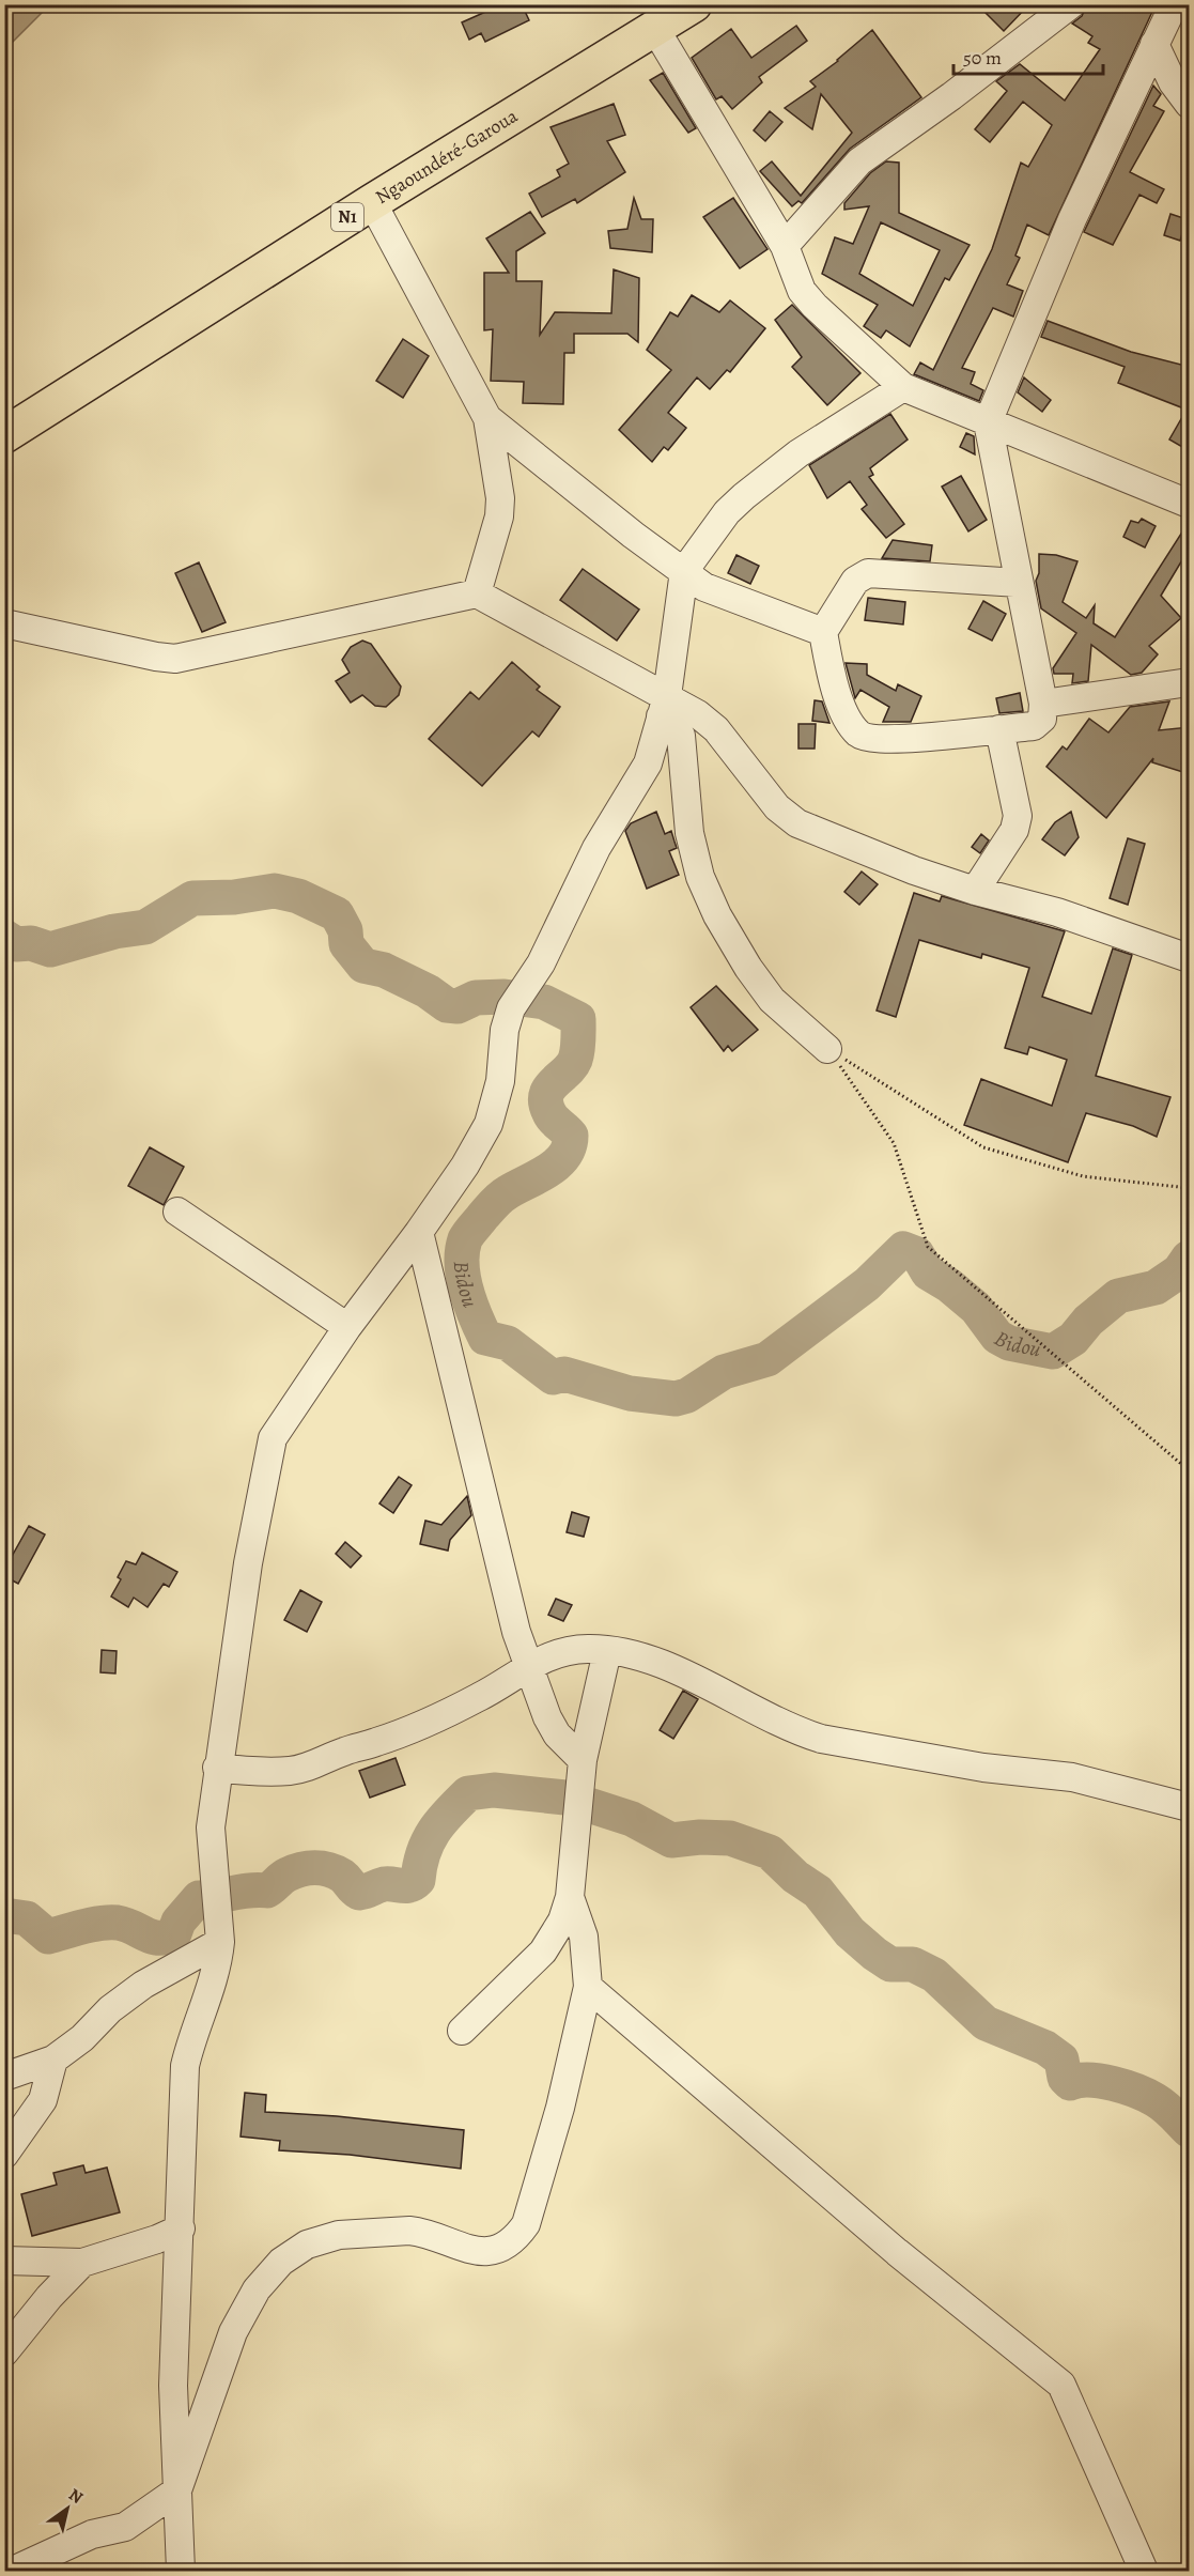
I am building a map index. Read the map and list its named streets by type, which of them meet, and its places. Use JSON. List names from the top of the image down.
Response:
{
  "streets": {
    "highway": ["Ngaoundéré-Garoua", "N1"]
  },
  "water": ["Bidou"],
  "scale_bar": "50 m",
  "north": "top right"
}
